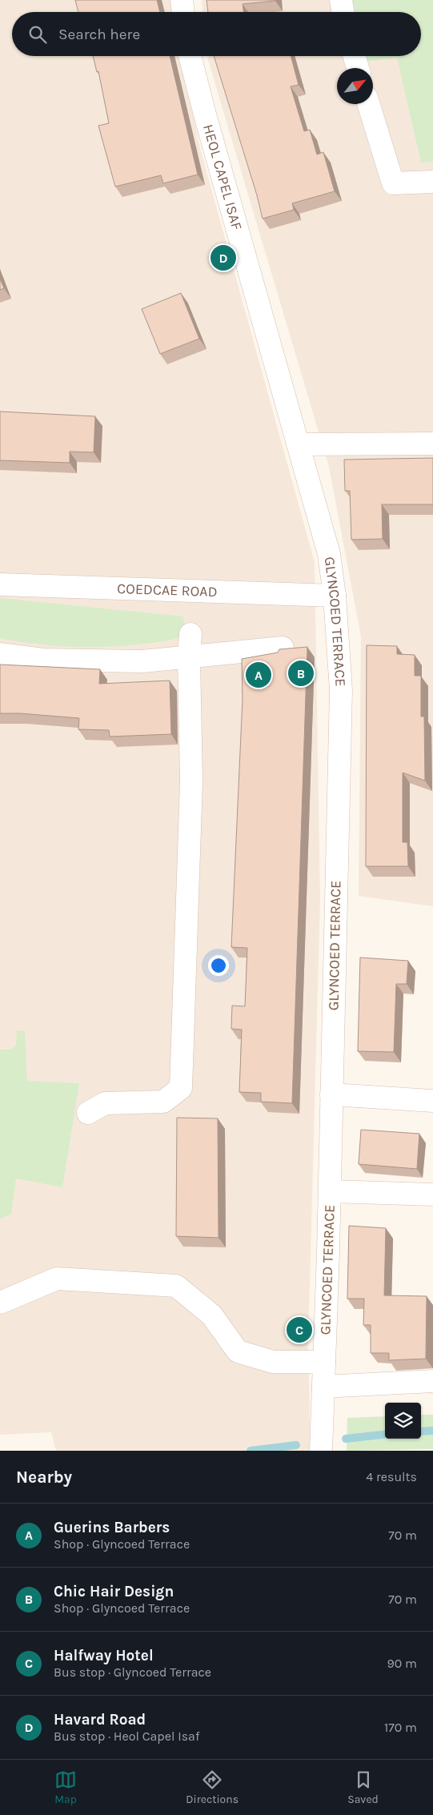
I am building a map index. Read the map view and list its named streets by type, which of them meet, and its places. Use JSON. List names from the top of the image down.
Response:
{
  "streets": {
    "street": ["HEOL CAPEL ISAF", "COEDCAE ROAD", "GLYNCOED TERRACE"]
  },
  "crossings": [
    ["HEOL CAPEL ISAF", "GLYNCOED TERRACE"],
    ["COEDCAE ROAD", "GLYNCOED TERRACE"]
  ],
  "north": "top right",
  "page": {
    "search": "Search here",
    "pins": [
      "D",
      "B",
      "A",
      "C"
    ],
    "heading": ["Nearby", "4 results"],
    "list": [
      {
        "mark": "A",
        "name": "Guerins Barbers",
        "note": "Shop · Glyncoed Terrace",
        "value": "70 m"
      },
      {
        "mark": "B",
        "name": "Chic Hair Design",
        "note": "Shop · Glyncoed Terrace",
        "value": "70 m"
      },
      {
        "mark": "C",
        "name": "Halfway Hotel",
        "note": "Bus stop · Glyncoed Terrace",
        "value": "90 m"
      },
      {
        "mark": "D",
        "name": "Havard Road",
        "note": "Bus stop · Heol Capel Isaf",
        "value": "170 m"
      }
    ],
    "nav": ["Map", "Directions", "Saved"]
  }
}
